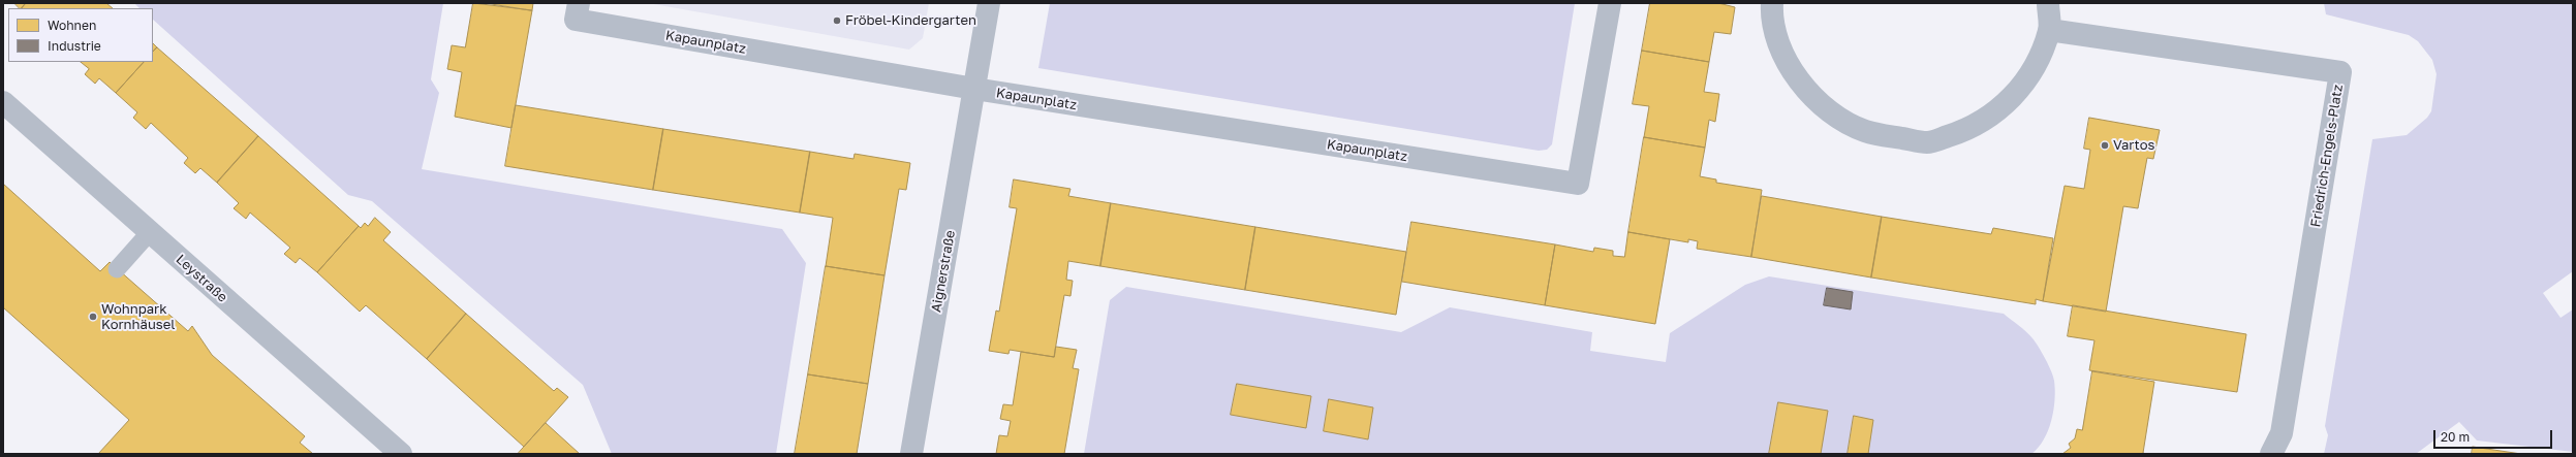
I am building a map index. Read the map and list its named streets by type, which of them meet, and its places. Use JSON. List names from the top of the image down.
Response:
{
  "streets": {
    "street": [
      "Kapaunplatz",
      "Friedrich-Engels-Platz",
      "Aignerstraße",
      "Leystraße"
    ]
  },
  "crossings": [
    ["Kapaunplatz", "Aignerstraße"]
  ],
  "places": ["Fröbel-Kindergarten", "Vartos", "Wohnpark Kornhäusel"],
  "legend": ["Wohnen", "Industrie"],
  "scale_bar": "20 m"
}
